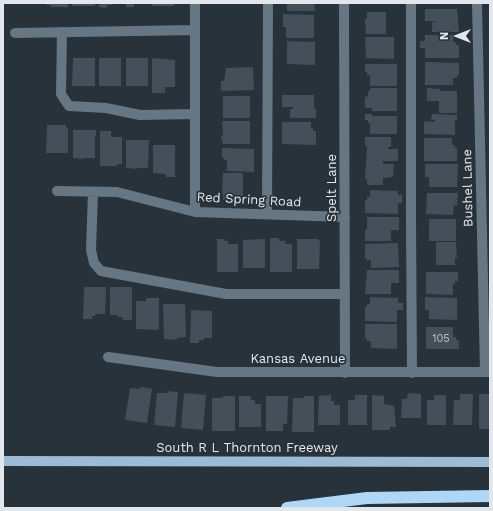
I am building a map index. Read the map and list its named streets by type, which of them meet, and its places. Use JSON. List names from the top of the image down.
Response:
{
  "streets": {
    "main road": ["South R L Thornton Freeway"],
    "street": [
      "Spelt Lane",
      "Bushel Lane",
      "Red Spring Road",
      "Kansas Avenue"
    ]
  },
  "crossings": [
    ["Spelt Lane", "Red Spring Road"],
    ["Spelt Lane", "Kansas Avenue"],
    ["Bushel Lane", "Kansas Avenue"]
  ],
  "house_numbers": ["105"],
  "north": "left"
}
